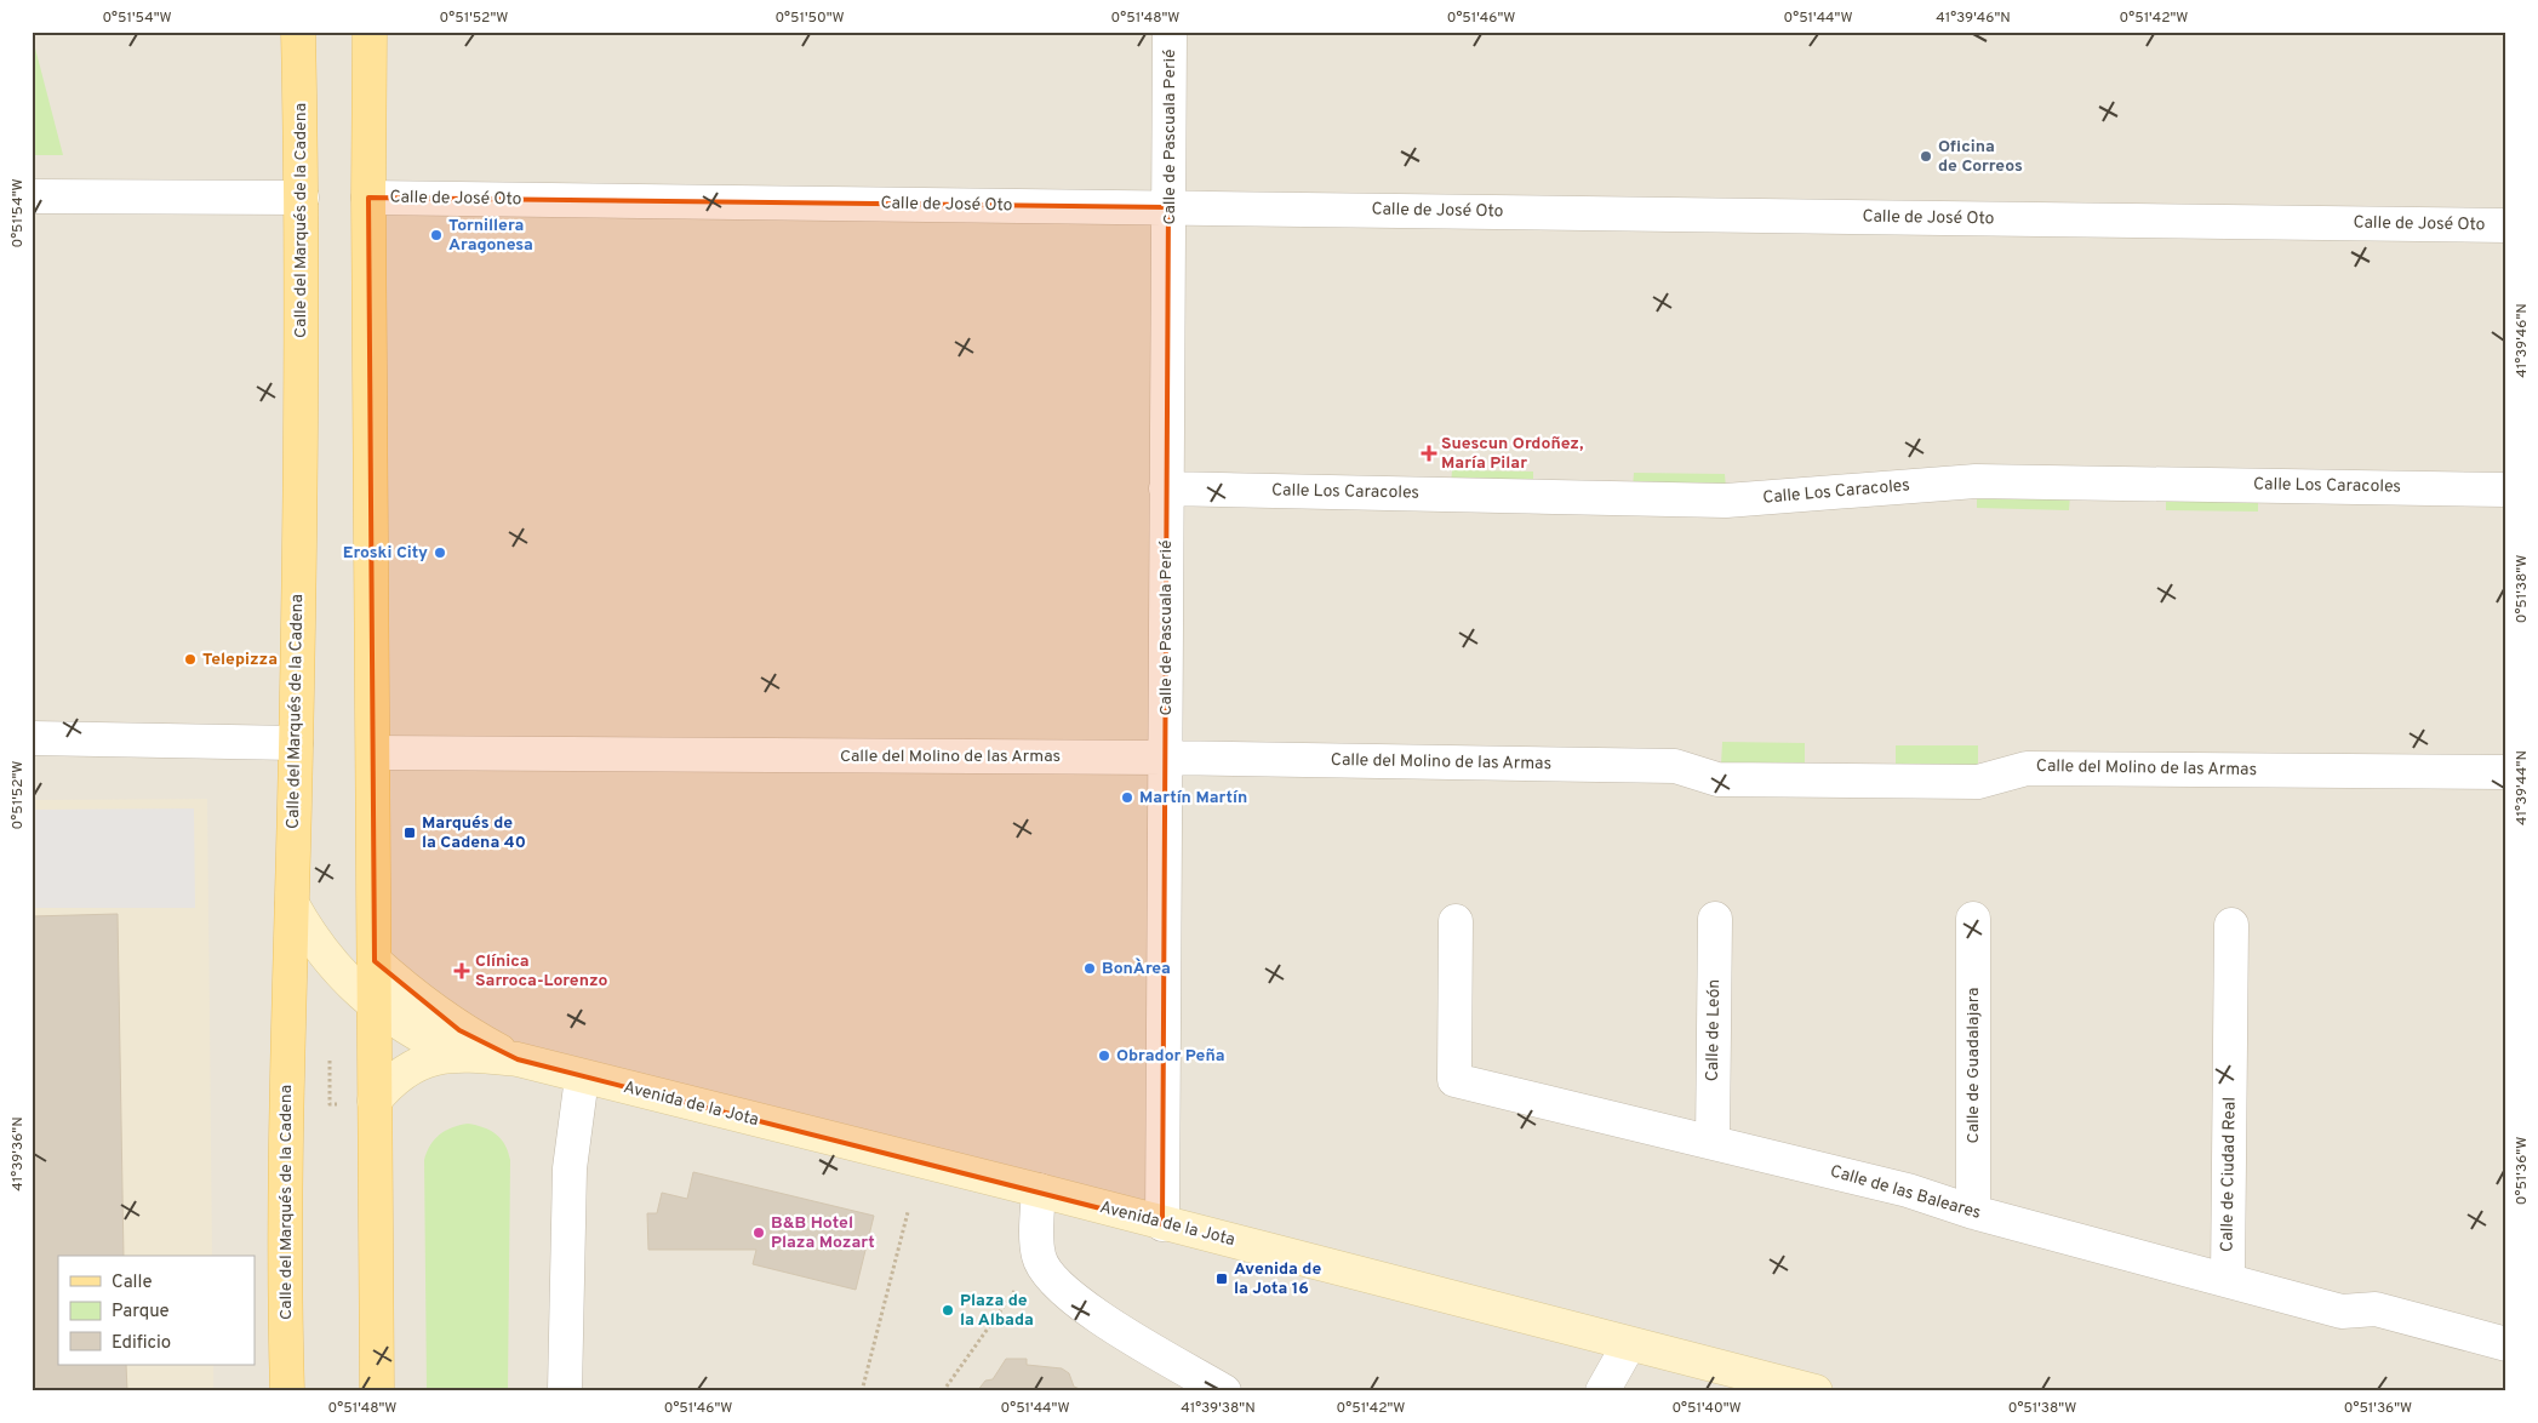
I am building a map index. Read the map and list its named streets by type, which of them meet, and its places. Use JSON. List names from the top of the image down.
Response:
{
  "streets": {
    "main road": ["Calle del Marqués de la Cadena"],
    "street": [
      "Calle de Pascuala Perié",
      "Calle de José Oto",
      "Calle Los Caracoles",
      "Calle del Molino de las Armas",
      "Calle de León",
      "Calle de Guadalajara",
      "Avenida de la Jota",
      "Calle de Ciudad Real",
      "Calle de las Baleares"
    ]
  },
  "crossings": [
    ["Calle de Pascuala Perié", "Calle de José Oto"],
    ["Calle de Pascuala Perié", "Calle Los Caracoles"],
    ["Calle de Pascuala Perié", "Calle del Molino de las Armas"],
    ["Calle de Pascuala Perié", "Avenida de la Jota"],
    ["Calle del Marqués de la Cadena", "Avenida de la Jota"],
    ["Calle de León", "Calle de las Baleares"],
    ["Calle de Guadalajara", "Calle de las Baleares"],
    ["Calle de Ciudad Real", "Calle de las Baleares"]
  ],
  "places": {
    "other": [
      "Oficina de Correos",
      "Tornillera Aragonesa",
      "Eroski City",
      "Telepizza",
      "Martín Martín",
      "BonÀrea",
      "Obrador Peña",
      "B&B Hotel Plaza Mozart",
      "Plaza de la Albada"
    ],
    "health": ["Suescun Ordoñez, María Pilar", "Clínica Sarroca-Lorenzo"],
    "transit": ["Marqués de la Cadena 40", "Avenida de la Jota 16"]
  },
  "legend": ["Calle", "Parque", "Edificio"],
  "coordinates": [
    "0°51'54\"W",
    "0°51'52\"W",
    "0°51'50\"W",
    "0°51'48\"W",
    "0°51'46\"W",
    "0°51'44\"W",
    "41°39'46\"N",
    "0°51'42\"W",
    "0°51'38\"W",
    "41°39'44\"N",
    "41°39'36\"N",
    "0°51'36\"W",
    "41°39'38\"N",
    "0°51'40\"W"
  ]
}
